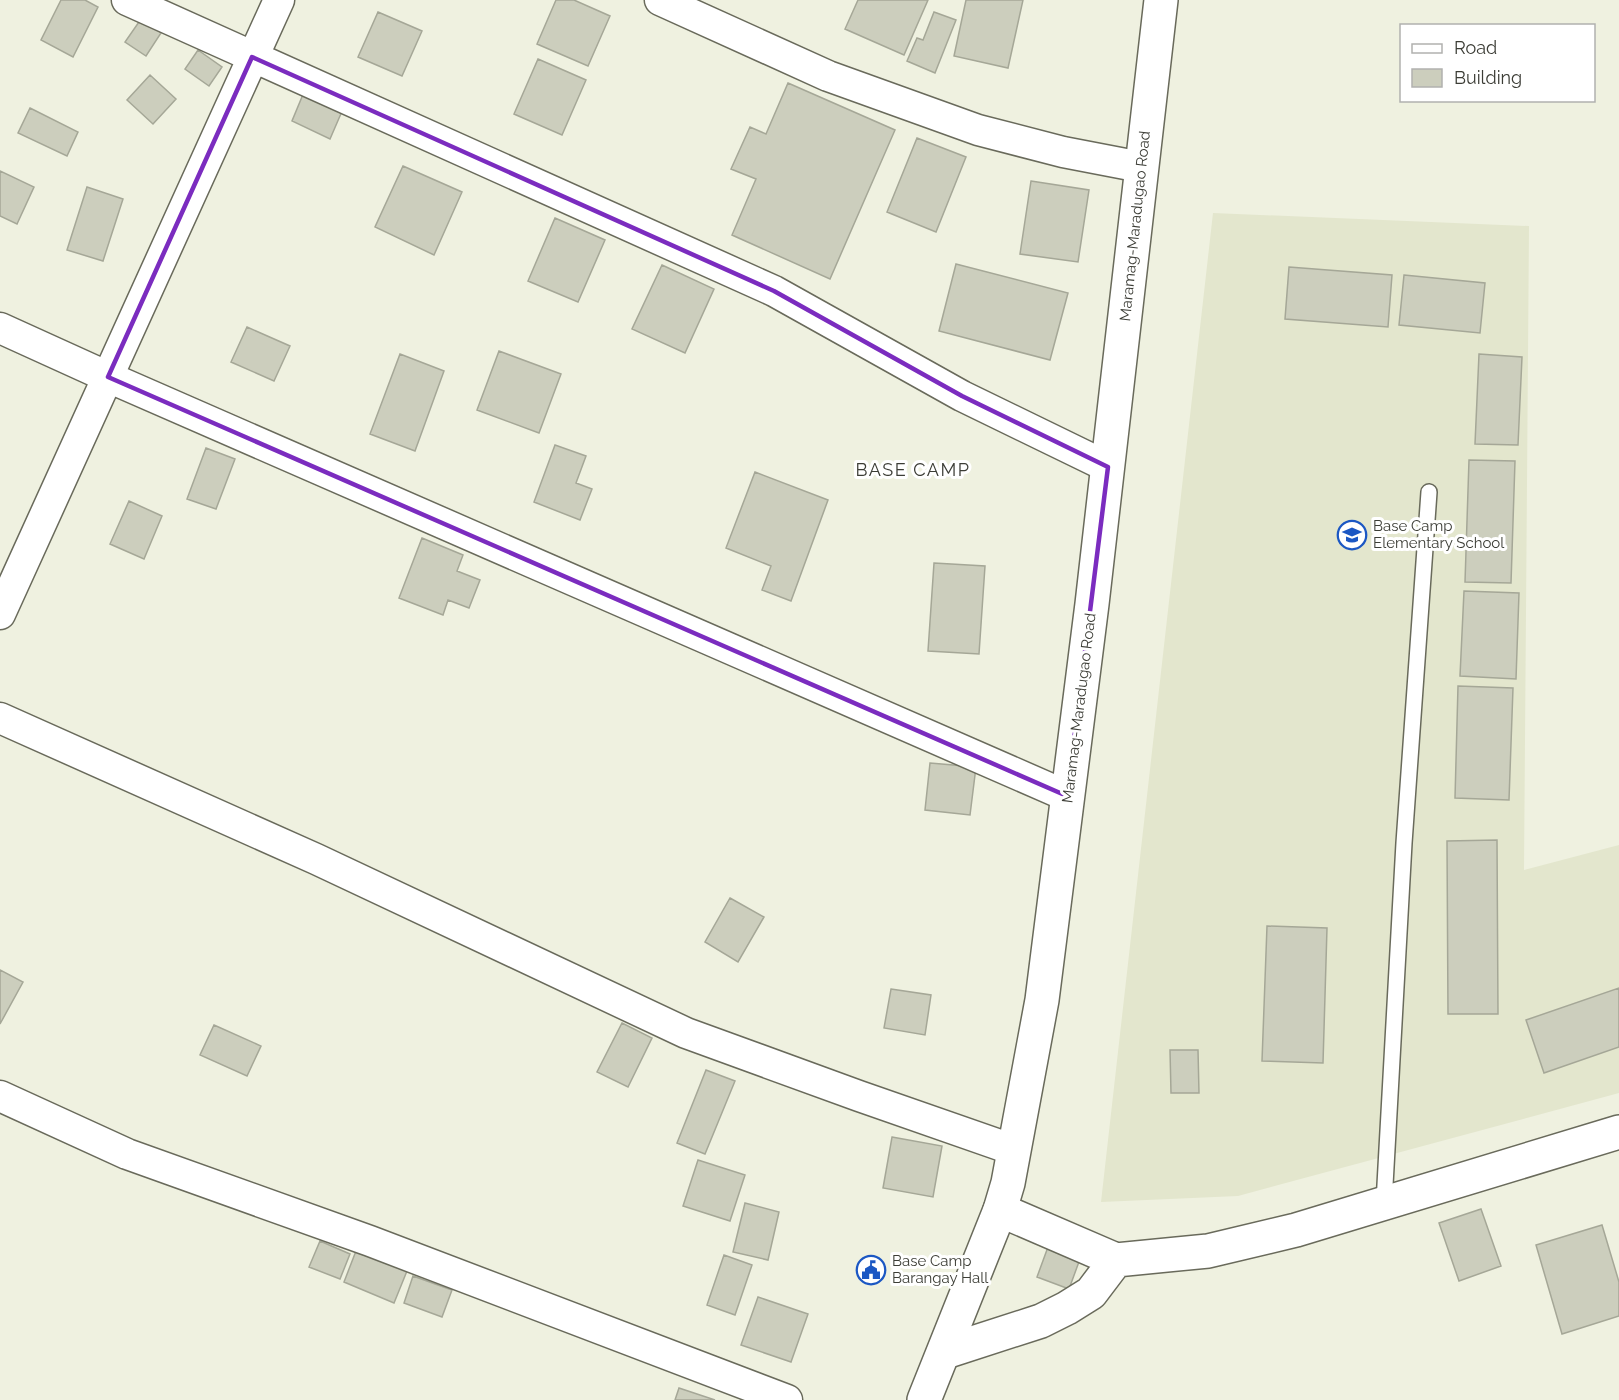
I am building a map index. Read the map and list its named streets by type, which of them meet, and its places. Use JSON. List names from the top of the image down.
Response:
{
  "streets": {
    "main road": ["Maramag-Maradugao Road"]
  },
  "districts": ["BASE CAMP"],
  "places": {
    "school or university": ["Base Camp Elementary School"],
    "public building": ["Base Camp Barangay Hall"]
  },
  "legend": ["Road", "Building"]
}
